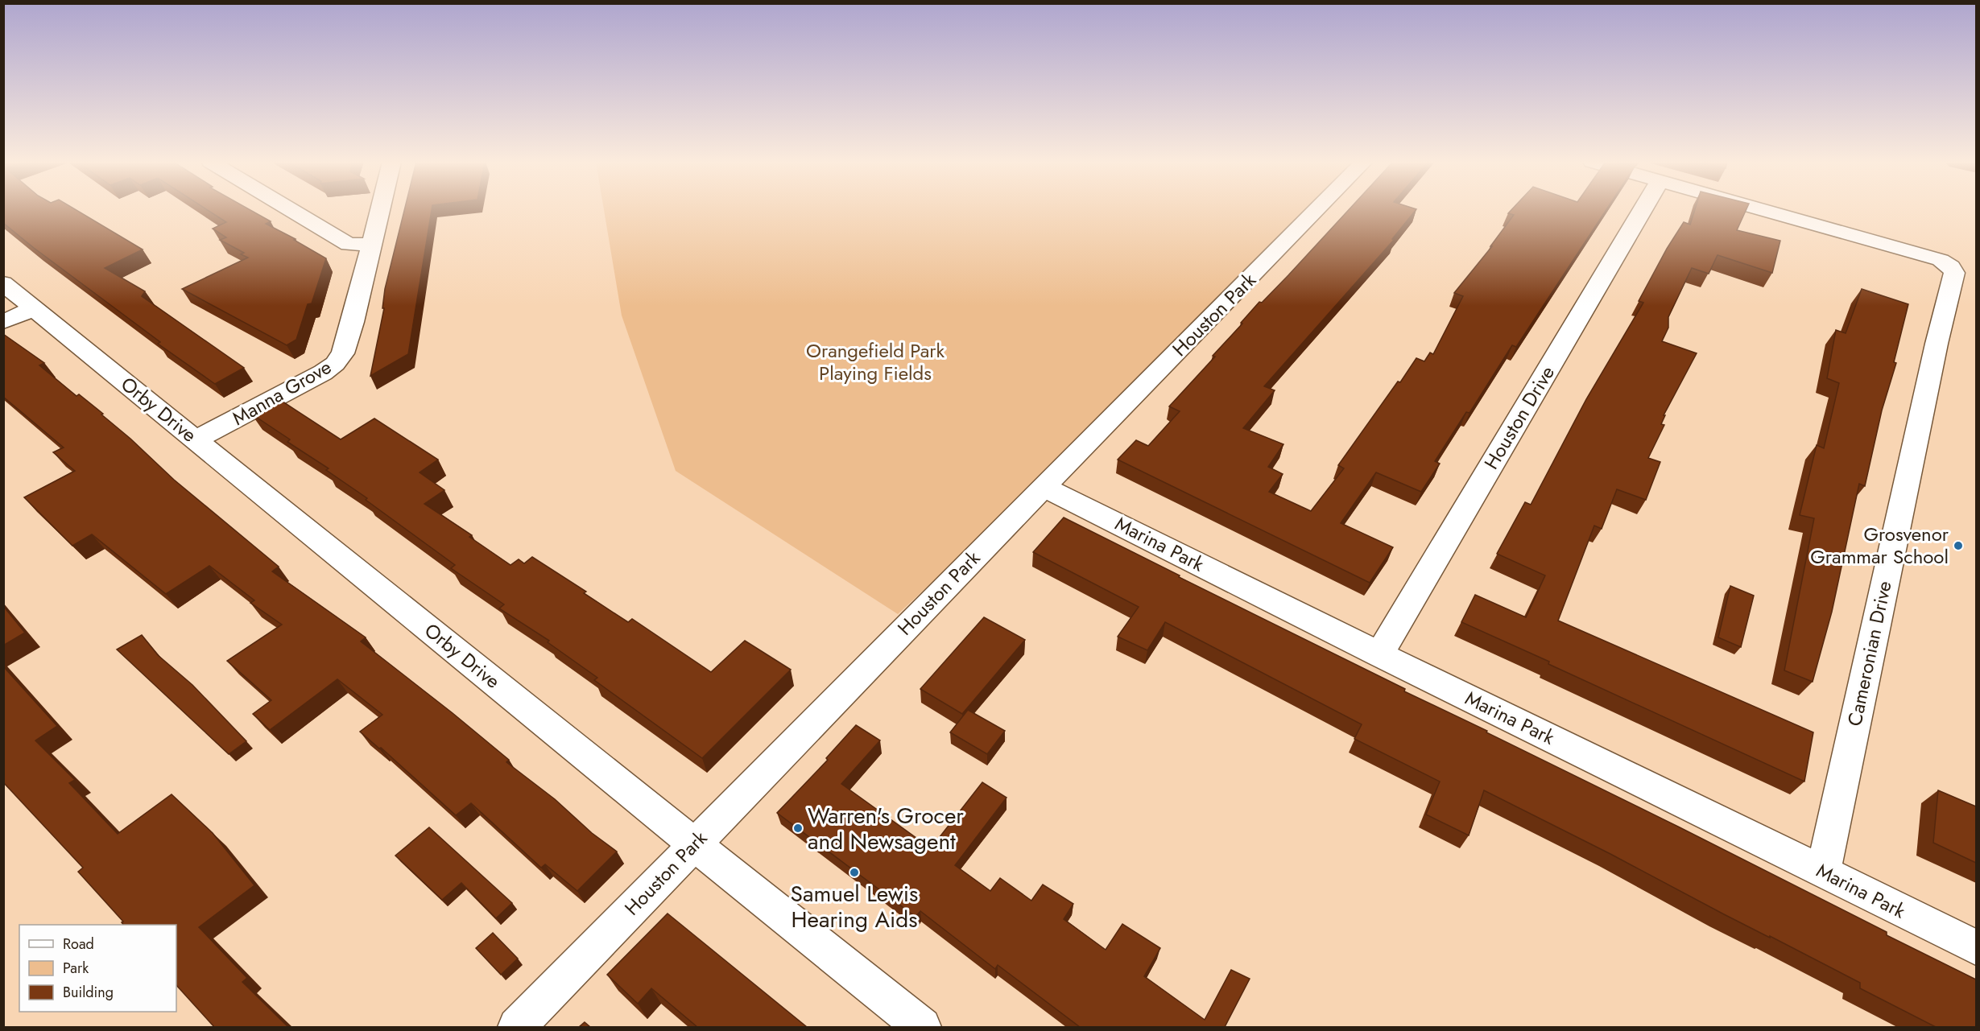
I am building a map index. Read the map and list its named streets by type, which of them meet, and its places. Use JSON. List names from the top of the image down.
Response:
{
  "streets": {
    "street": [
      "Houston Park",
      "Manna Grove",
      "Orby Drive",
      "Houston Drive",
      "Marina Park",
      "Cameronian Drive"
    ]
  },
  "crossings": [
    ["Houston Park", "Orby Drive"],
    ["Houston Park", "Marina Park"],
    ["Manna Grove", "Orby Drive"],
    ["Houston Drive", "Marina Park"],
    ["Marina Park", "Cameronian Drive"]
  ],
  "parks": ["Orangefield Park Playing Fields"],
  "places": ["Grosvenor Grammar School", "Warren's Grocer and Newsagent", "Samuel Lewis Hearing Aids"],
  "legend": ["Road", "Park", "Building"]
}
